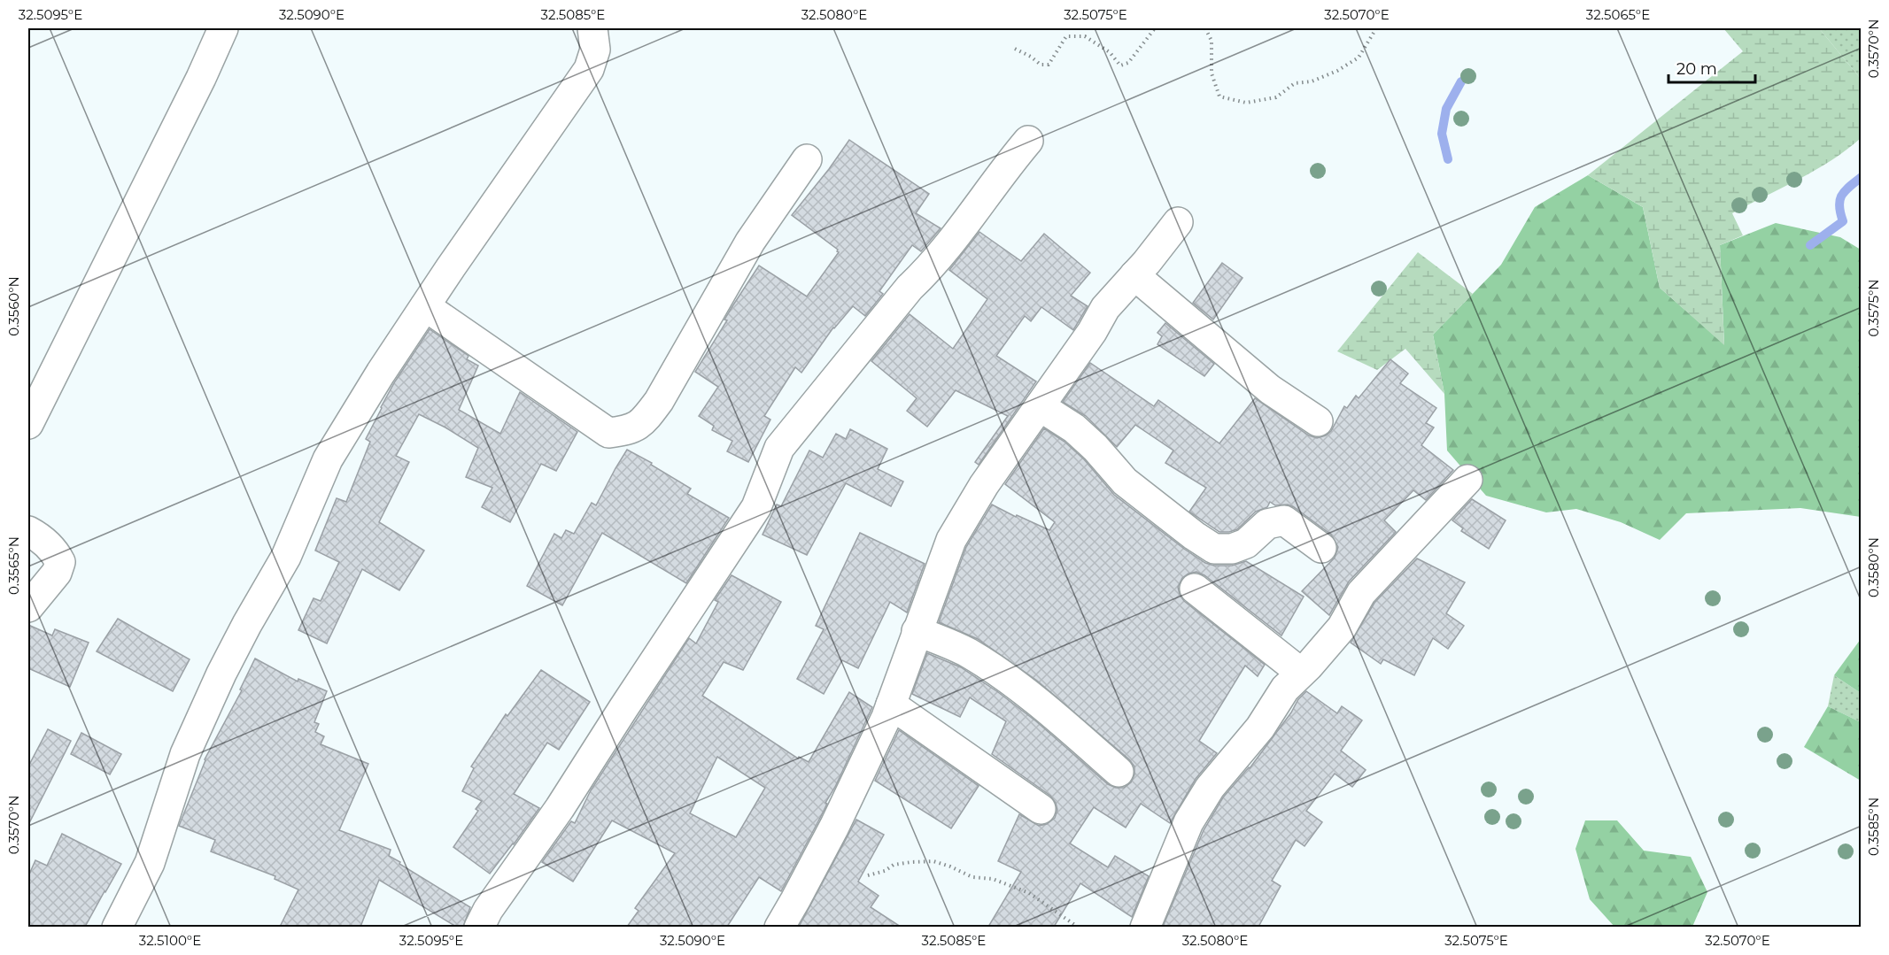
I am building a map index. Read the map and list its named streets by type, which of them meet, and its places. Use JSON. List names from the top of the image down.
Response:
{
  "scale_bar": "20 m",
  "coordinates": [
    "32.5095°E",
    "32.5090°E",
    "32.5085°E",
    "32.5080°E",
    "32.5075°E",
    "32.5070°E",
    "32.5065°E",
    "0.3570°N",
    "0.3560°N",
    "0.3575°N",
    "0.3565°N",
    "0.3580°N",
    "0.3585°N",
    "32.5100°E"
  ]
}
